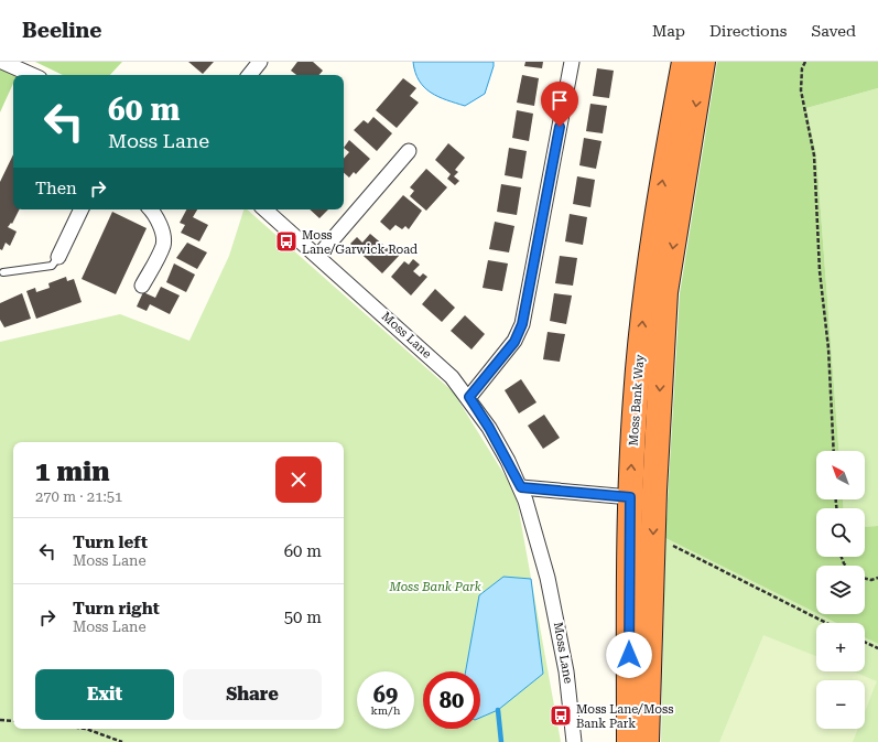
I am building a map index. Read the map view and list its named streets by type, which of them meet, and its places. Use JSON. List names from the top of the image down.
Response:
{
  "streets": {
    "highway": ["Moss Bank Way"],
    "street": ["Moss Lane"]
  },
  "parks": ["Moss Bank Park"],
  "places": {
    "bus stop": ["Moss Lane/Garwick Road", "Moss Lane/Moss Bank Park"]
  },
  "north": "top left",
  "page": {
    "header": "Beeline",
    "nav": ["Map", "Directions", "Saved"],
    "turn": ["60 m", "Moss Lane"],
    "then": "Then",
    "heading": ["1 min", "270 m · 21:51"],
    "map_buttons": ["+", "−"],
    "list": [
      {
        "name": "Turn left",
        "note": "Moss Lane",
        "value": "60 m"
      },
      {
        "name": "Turn right",
        "note": "Moss Lane",
        "value": "50 m"
      }
    ],
    "buttons": ["Exit", "Share"],
    "speed": "69 km/h",
    "limit": "80"
  }
}
